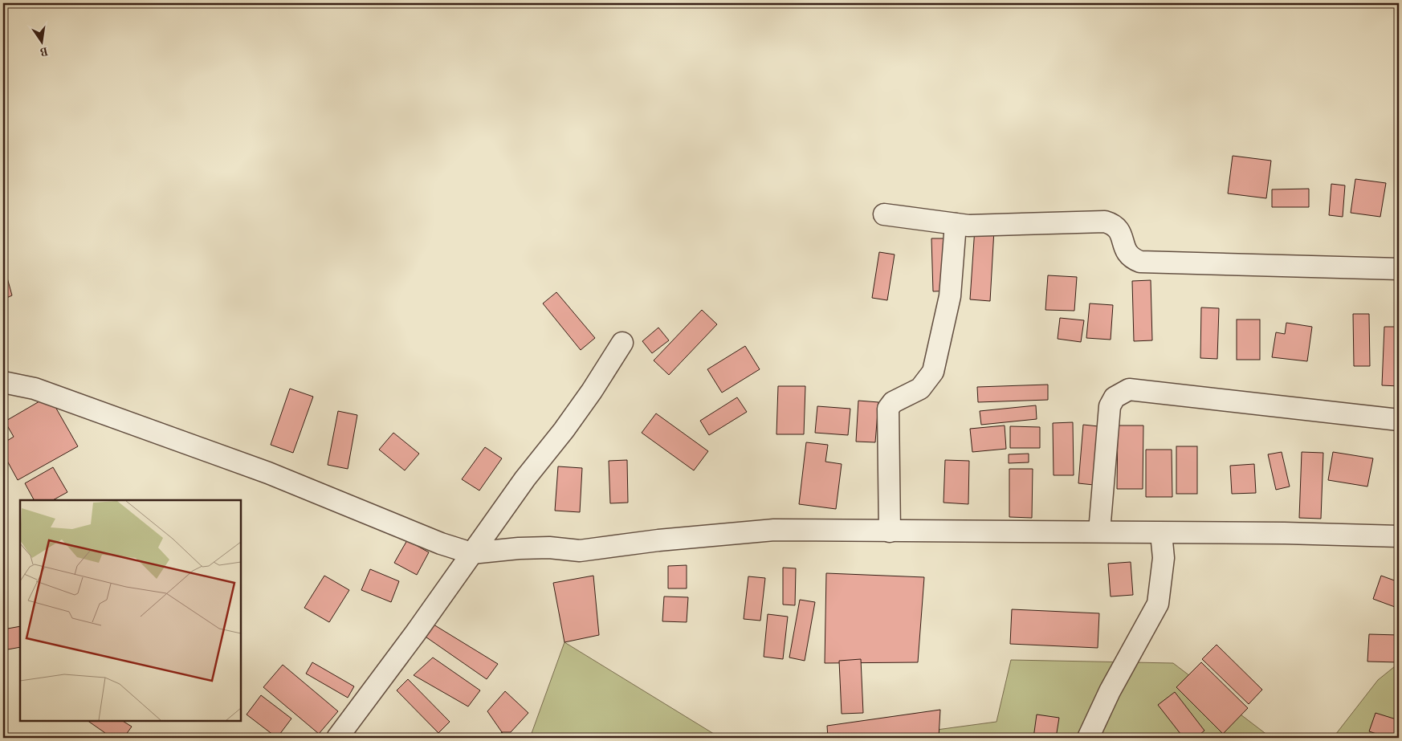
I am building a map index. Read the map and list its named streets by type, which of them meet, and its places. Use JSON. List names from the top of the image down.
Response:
{
  "north": "bottom"
}
